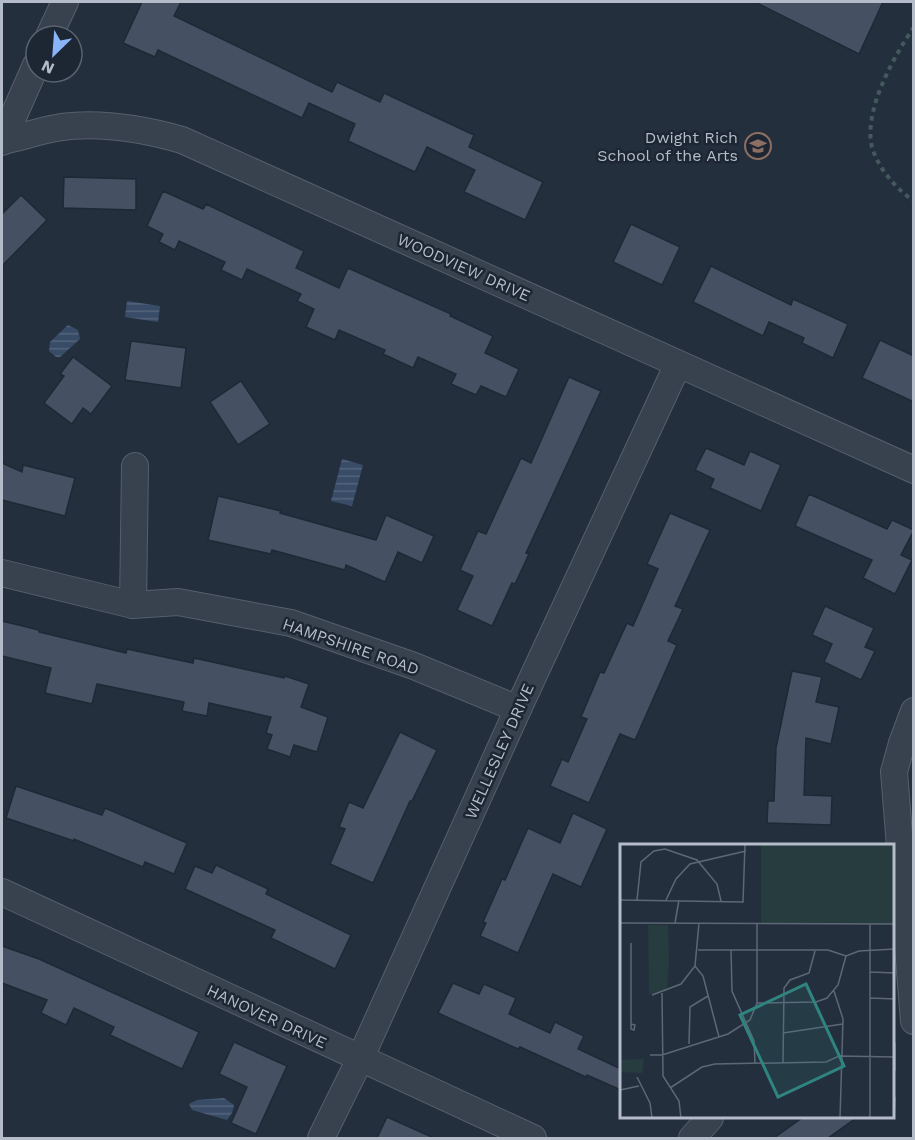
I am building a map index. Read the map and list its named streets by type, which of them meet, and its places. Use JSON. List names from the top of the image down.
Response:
{
  "streets": {
    "street": [
      "WOODVIEW DRIVE",
      "HAMPSHIRE ROAD",
      "WELLESLEY DRIVE",
      "HANOVER DRIVE"
    ]
  },
  "crossings": [
    ["WOODVIEW DRIVE", "WELLESLEY DRIVE"],
    ["HAMPSHIRE ROAD", "WELLESLEY DRIVE"],
    ["WELLESLEY DRIVE", "HANOVER DRIVE"]
  ],
  "places": {
    "school or university": ["Dwight Rich School of the Arts"]
  },
  "north": "bottom left"
}
